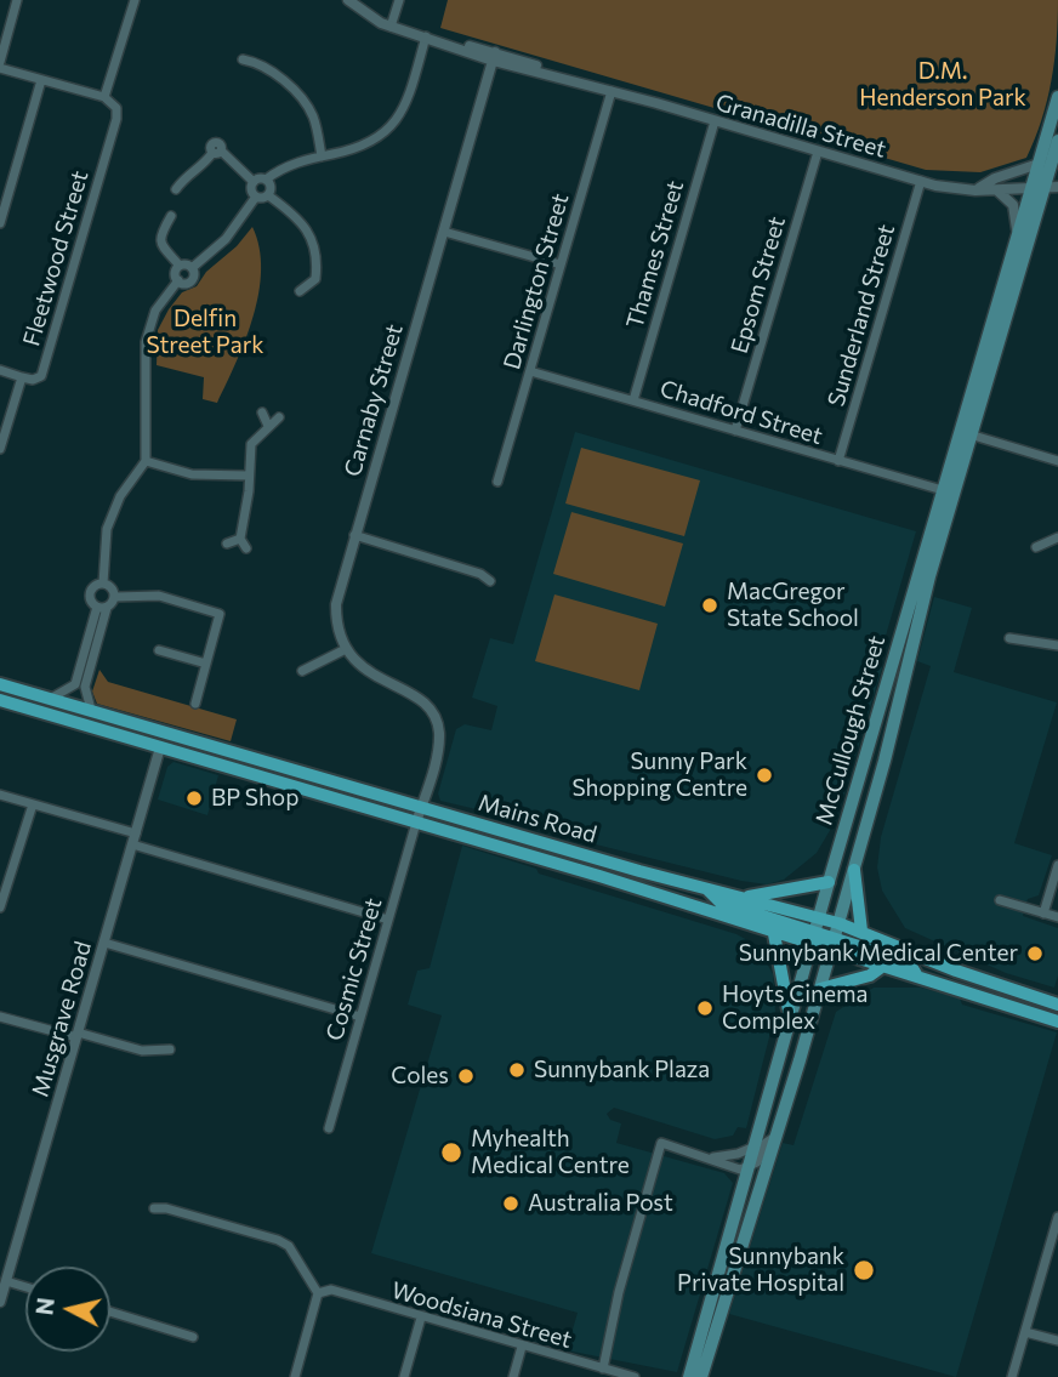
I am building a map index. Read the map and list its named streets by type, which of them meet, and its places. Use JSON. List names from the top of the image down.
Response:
{
  "streets": {
    "main road": ["McCullough Street", "Mains Road"],
    "street": [
      "Granadilla Street",
      "Thames Street",
      "Fleetwood Street",
      "Darlington Street",
      "Epsom Street",
      "Sunderland Street",
      "Carnaby Street",
      "Chadford Street",
      "Cosmic Street",
      "Musgrave Road",
      "Woodsiana Street"
    ]
  },
  "crossings": [
    ["Granadilla Street", "Thames Street"],
    ["Granadilla Street", "Darlington Street"],
    ["Granadilla Street", "Epsom Street"],
    ["Granadilla Street", "Sunderland Street"],
    ["Granadilla Street", "Carnaby Street"],
    ["Granadilla Street", "McCullough Street"],
    ["Thames Street", "Chadford Street"],
    ["Darlington Street", "Chadford Street"],
    ["Epsom Street", "Chadford Street"],
    ["Sunderland Street", "Chadford Street"],
    ["Chadford Street", "McCullough Street"],
    ["McCullough Street", "Mains Road"],
    ["Mains Road", "Cosmic Street"],
    ["Mains Road", "Musgrave Road"]
  ],
  "parks": ["D.M. Henderson Park", "Delfin Street Park"],
  "places": [
    "MacGregor State School",
    "Sunny Park Shopping Centre",
    "BP Shop",
    "Sunnybank Medical Center",
    "Hoyts Cinema Complex",
    "Sunnybank Plaza",
    "Coles",
    "Myhealth Medical Centre",
    "Australia Post",
    "Sunnybank Private Hospital"
  ],
  "north": "left"
}
